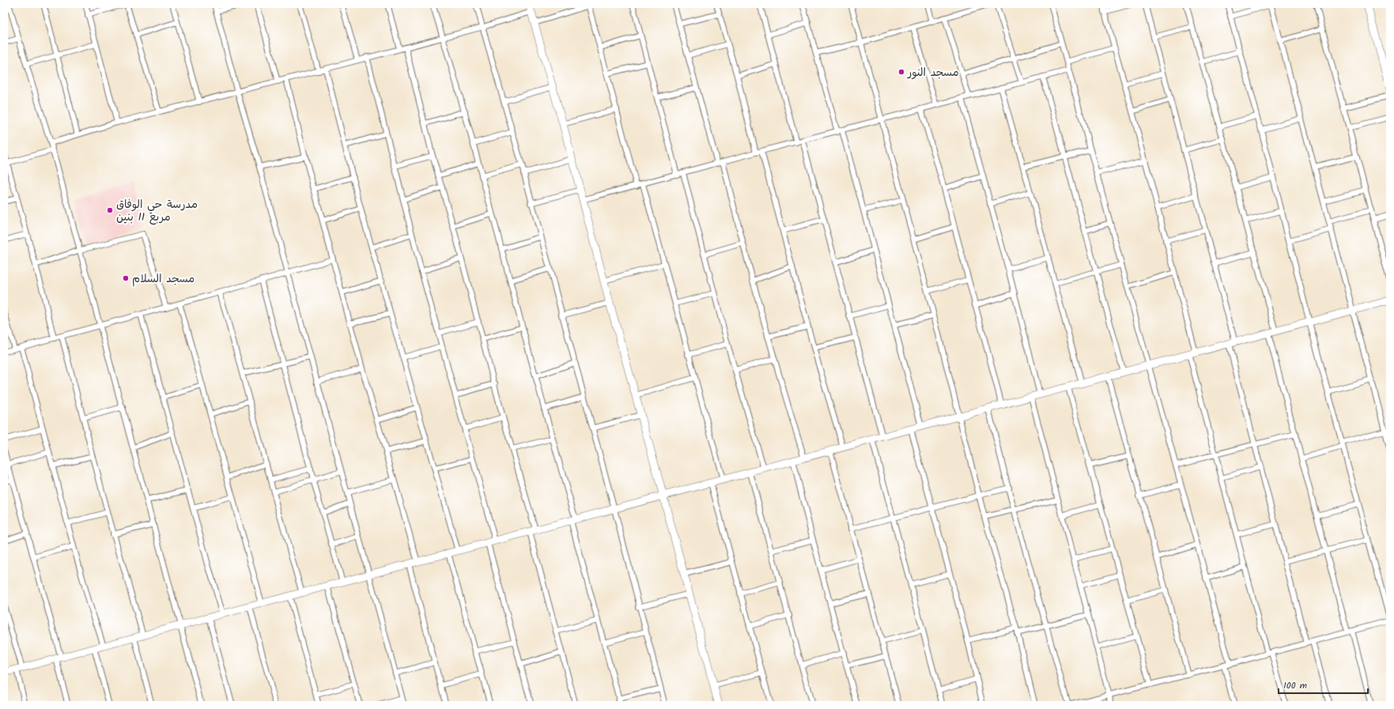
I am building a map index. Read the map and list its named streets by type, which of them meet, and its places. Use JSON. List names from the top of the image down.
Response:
{
  "places": ["مسجد النور", "مدرسة حي الوفاق مربع 11 بنين", "مسجد السلام"],
  "scale_bar": "100 m"
}
